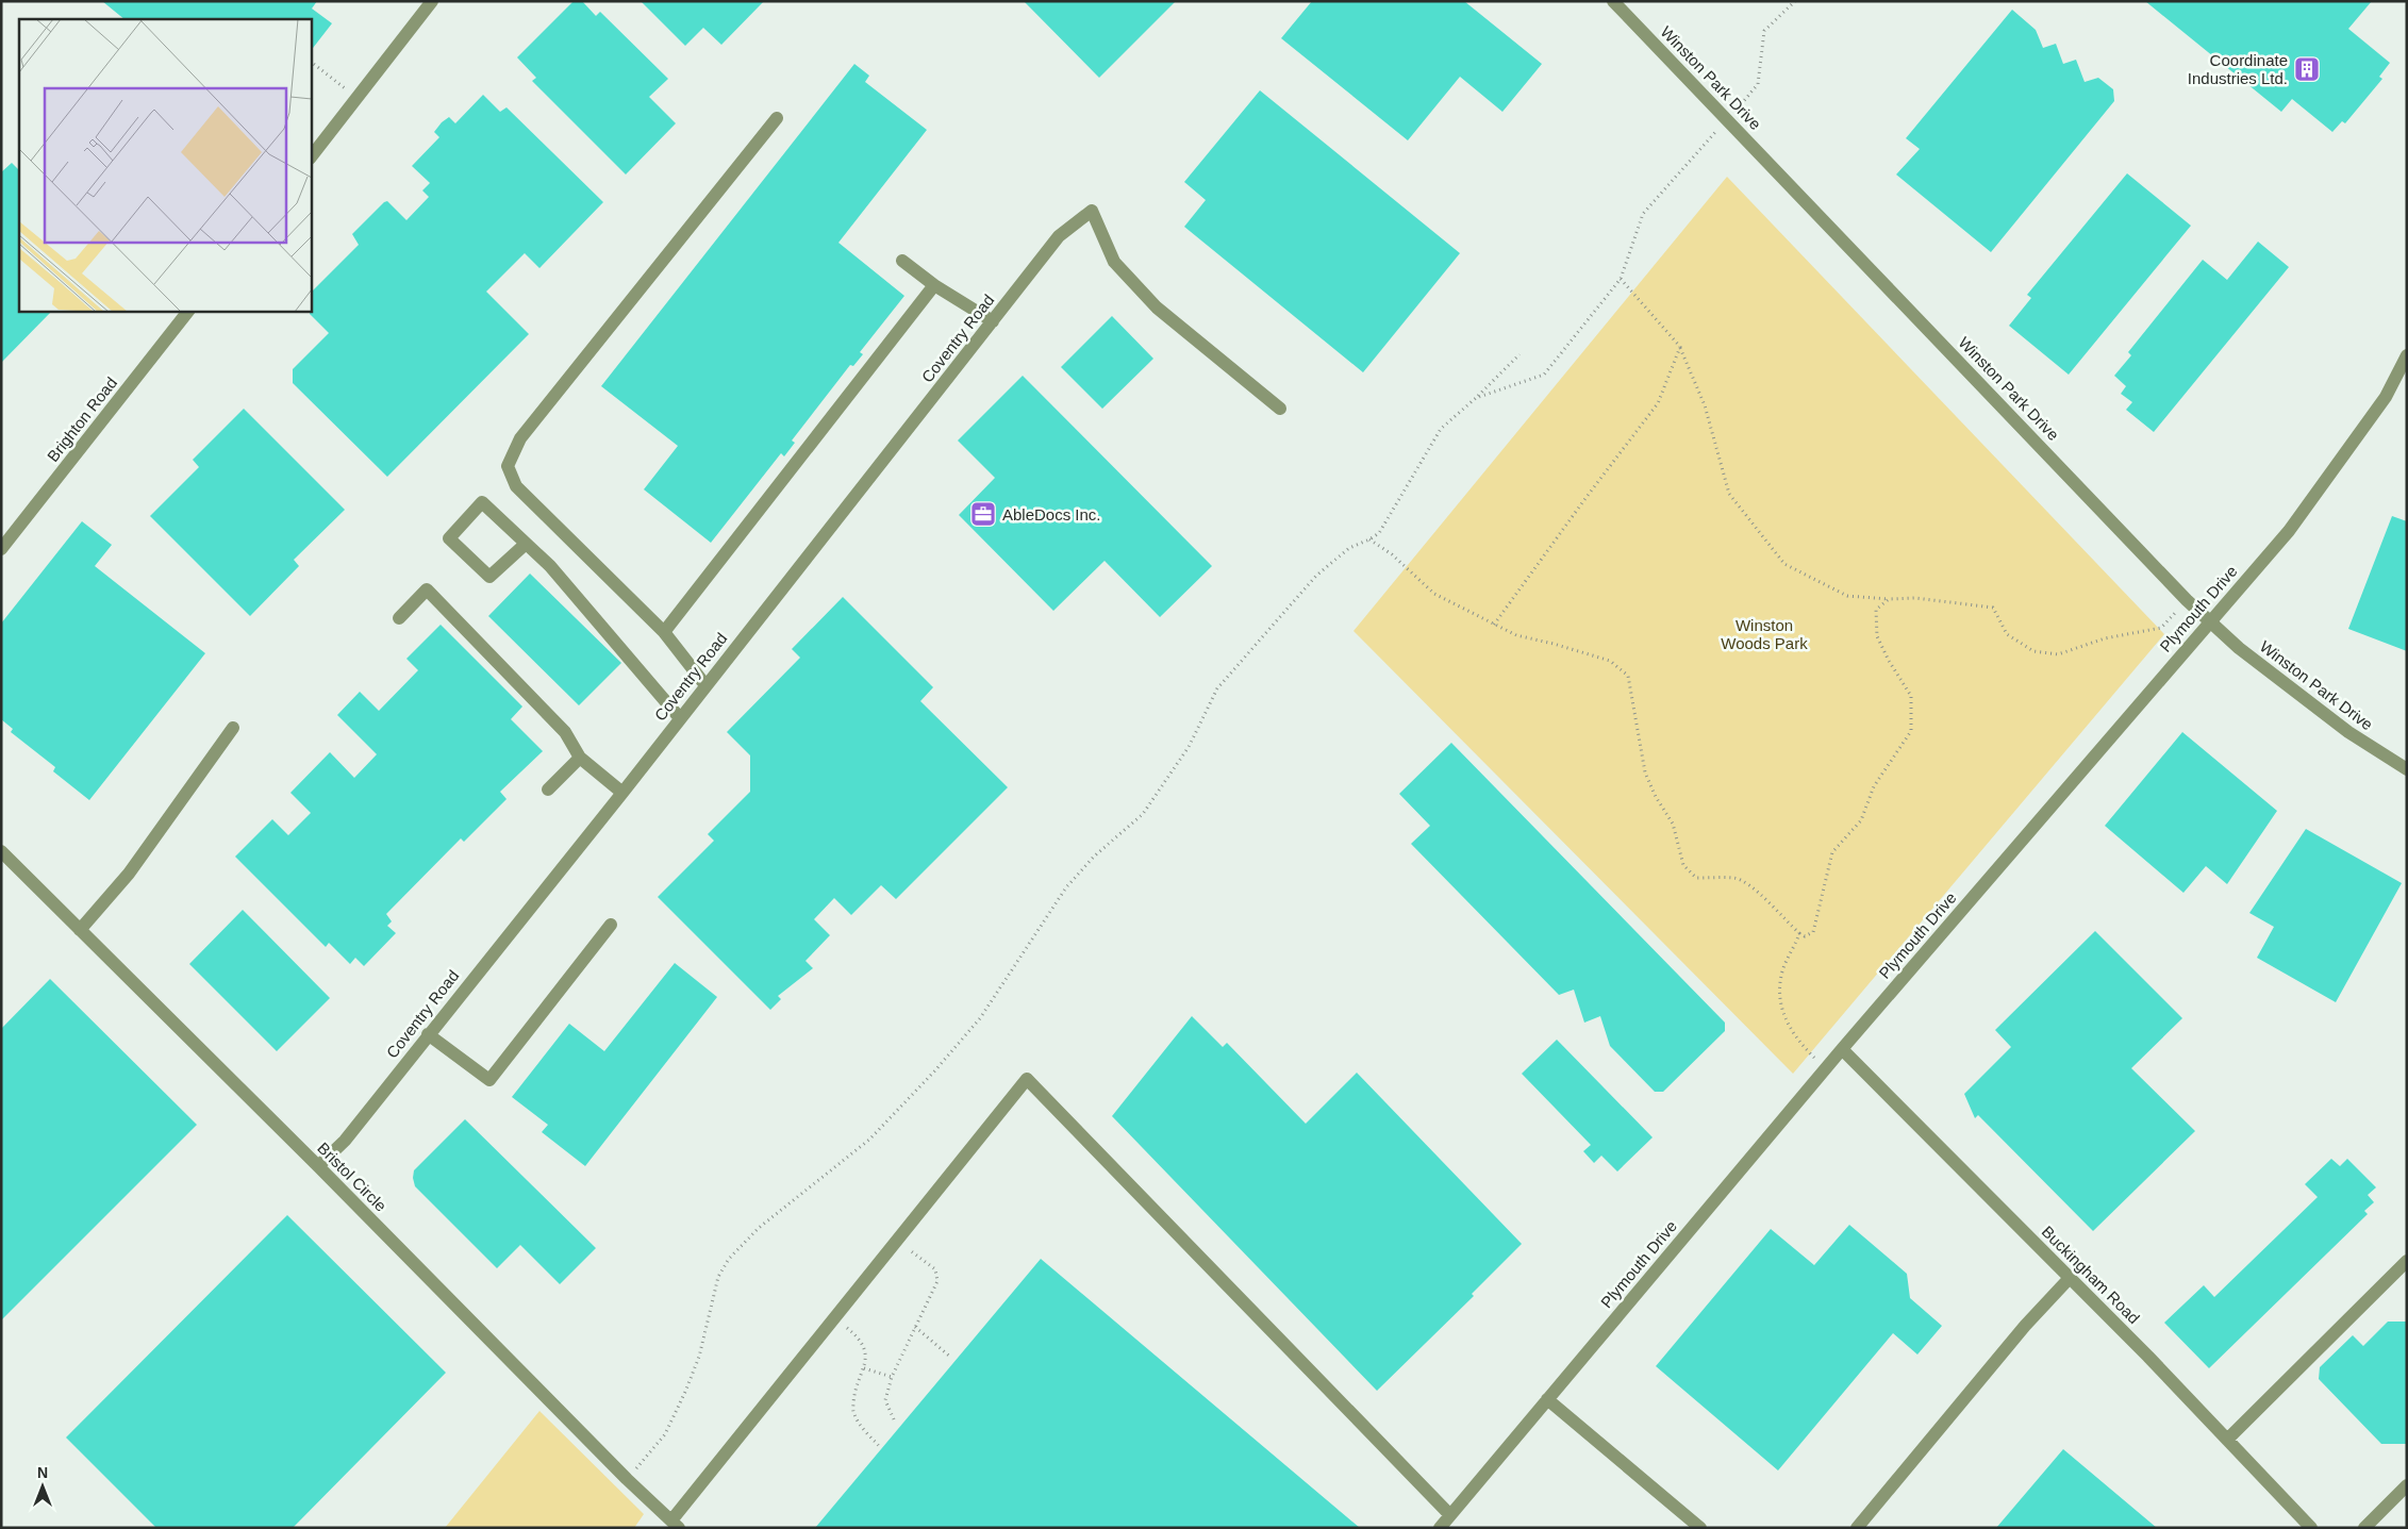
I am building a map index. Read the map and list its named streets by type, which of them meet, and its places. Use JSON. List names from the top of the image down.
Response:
{
  "streets": {
    "street": [
      "Winston Park Drive",
      "Coventry Road",
      "Brighton Road",
      "Plymouth Drive",
      "Bristol Circle",
      "Buckingham Road"
    ]
  },
  "crossings": [
    ["Winston Park Drive", "Plymouth Drive"],
    ["Coventry Road", "Bristol Circle"],
    ["Plymouth Drive", "Buckingham Road"]
  ],
  "parks": ["Winston Woods Park"],
  "places": {
    "building": ["Coordinate Industries Ltd."],
    "office": ["AbleDocs Inc."]
  },
  "north": "top"
}
